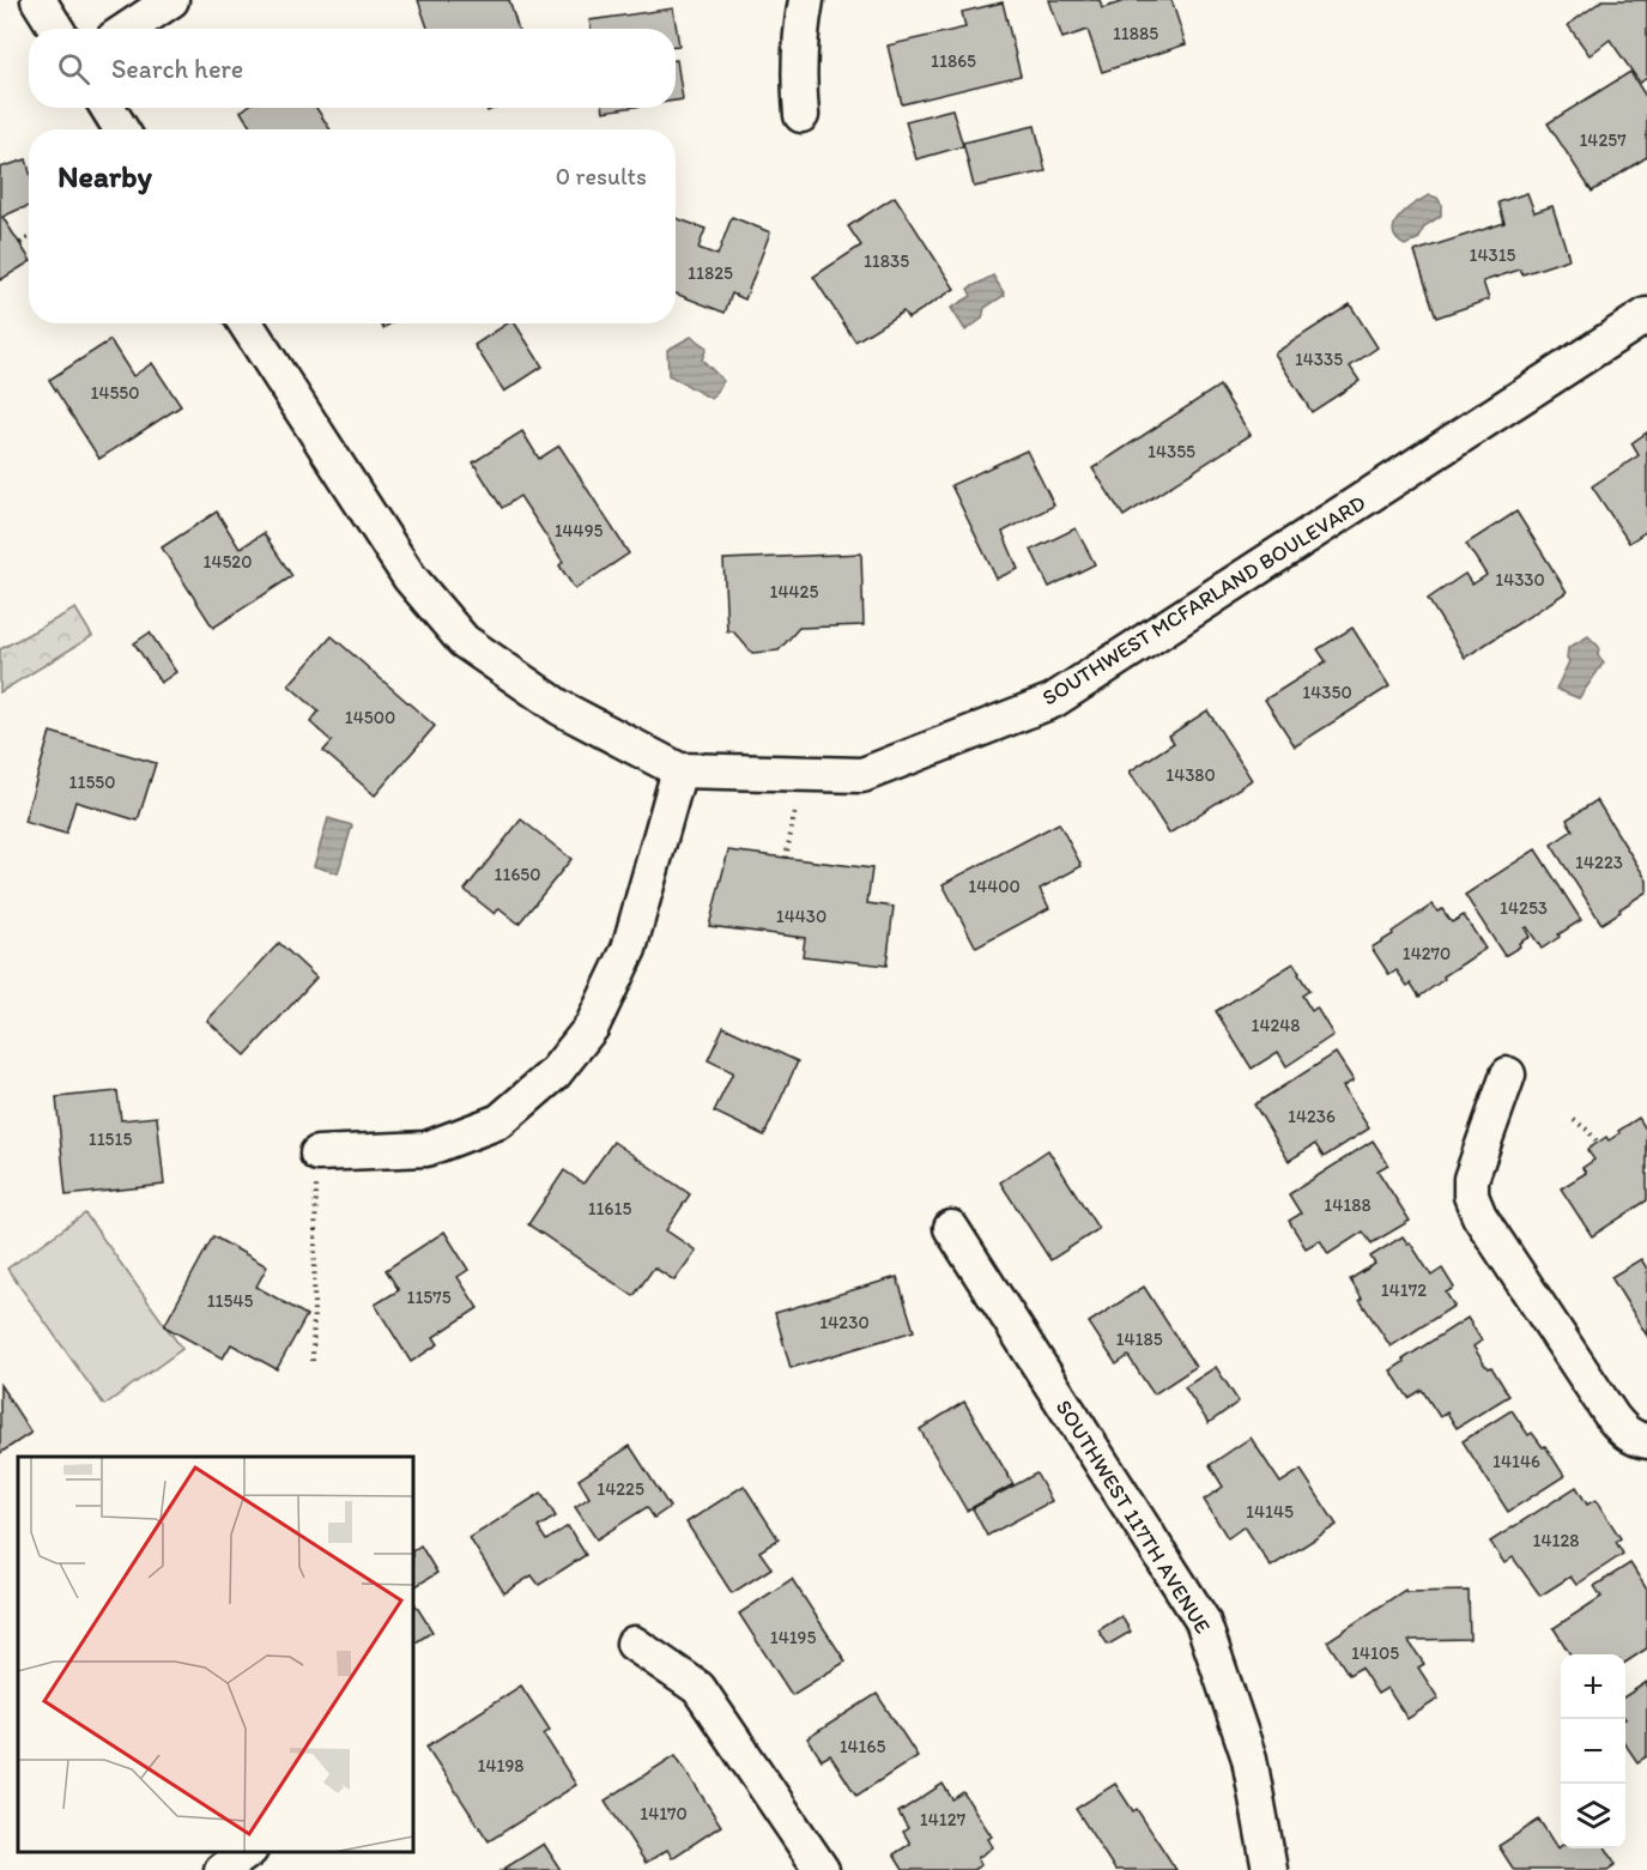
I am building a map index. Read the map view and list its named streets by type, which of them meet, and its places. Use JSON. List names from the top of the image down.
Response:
{
  "streets": {
    "street": ["SOUTHWEST MCFARLAND BOULEVARD", "SOUTHWEST 117TH AVENUE"]
  },
  "house_numbers": [
    "11885",
    "11865",
    "14257",
    "14315",
    "11835",
    "11825",
    "14335",
    "14550",
    "14355",
    "14495",
    "14520",
    "14330",
    "14425",
    "14350",
    "14500",
    "14380",
    "11550",
    "14223",
    "11650",
    "14400",
    "14253",
    "14430",
    "14270",
    "14248",
    "14236",
    "11515",
    "14188",
    "11615",
    "14172",
    "11575",
    "11545",
    "14230",
    "14185",
    "14146",
    "14225",
    "14145",
    "14128",
    "14195",
    "14105",
    "14165",
    "14198",
    "14170",
    "14127"
  ],
  "page": {
    "search": "Search here",
    "heading": ["Nearby", "0 results"],
    "map_buttons": ["+", "−"]
  }
}
